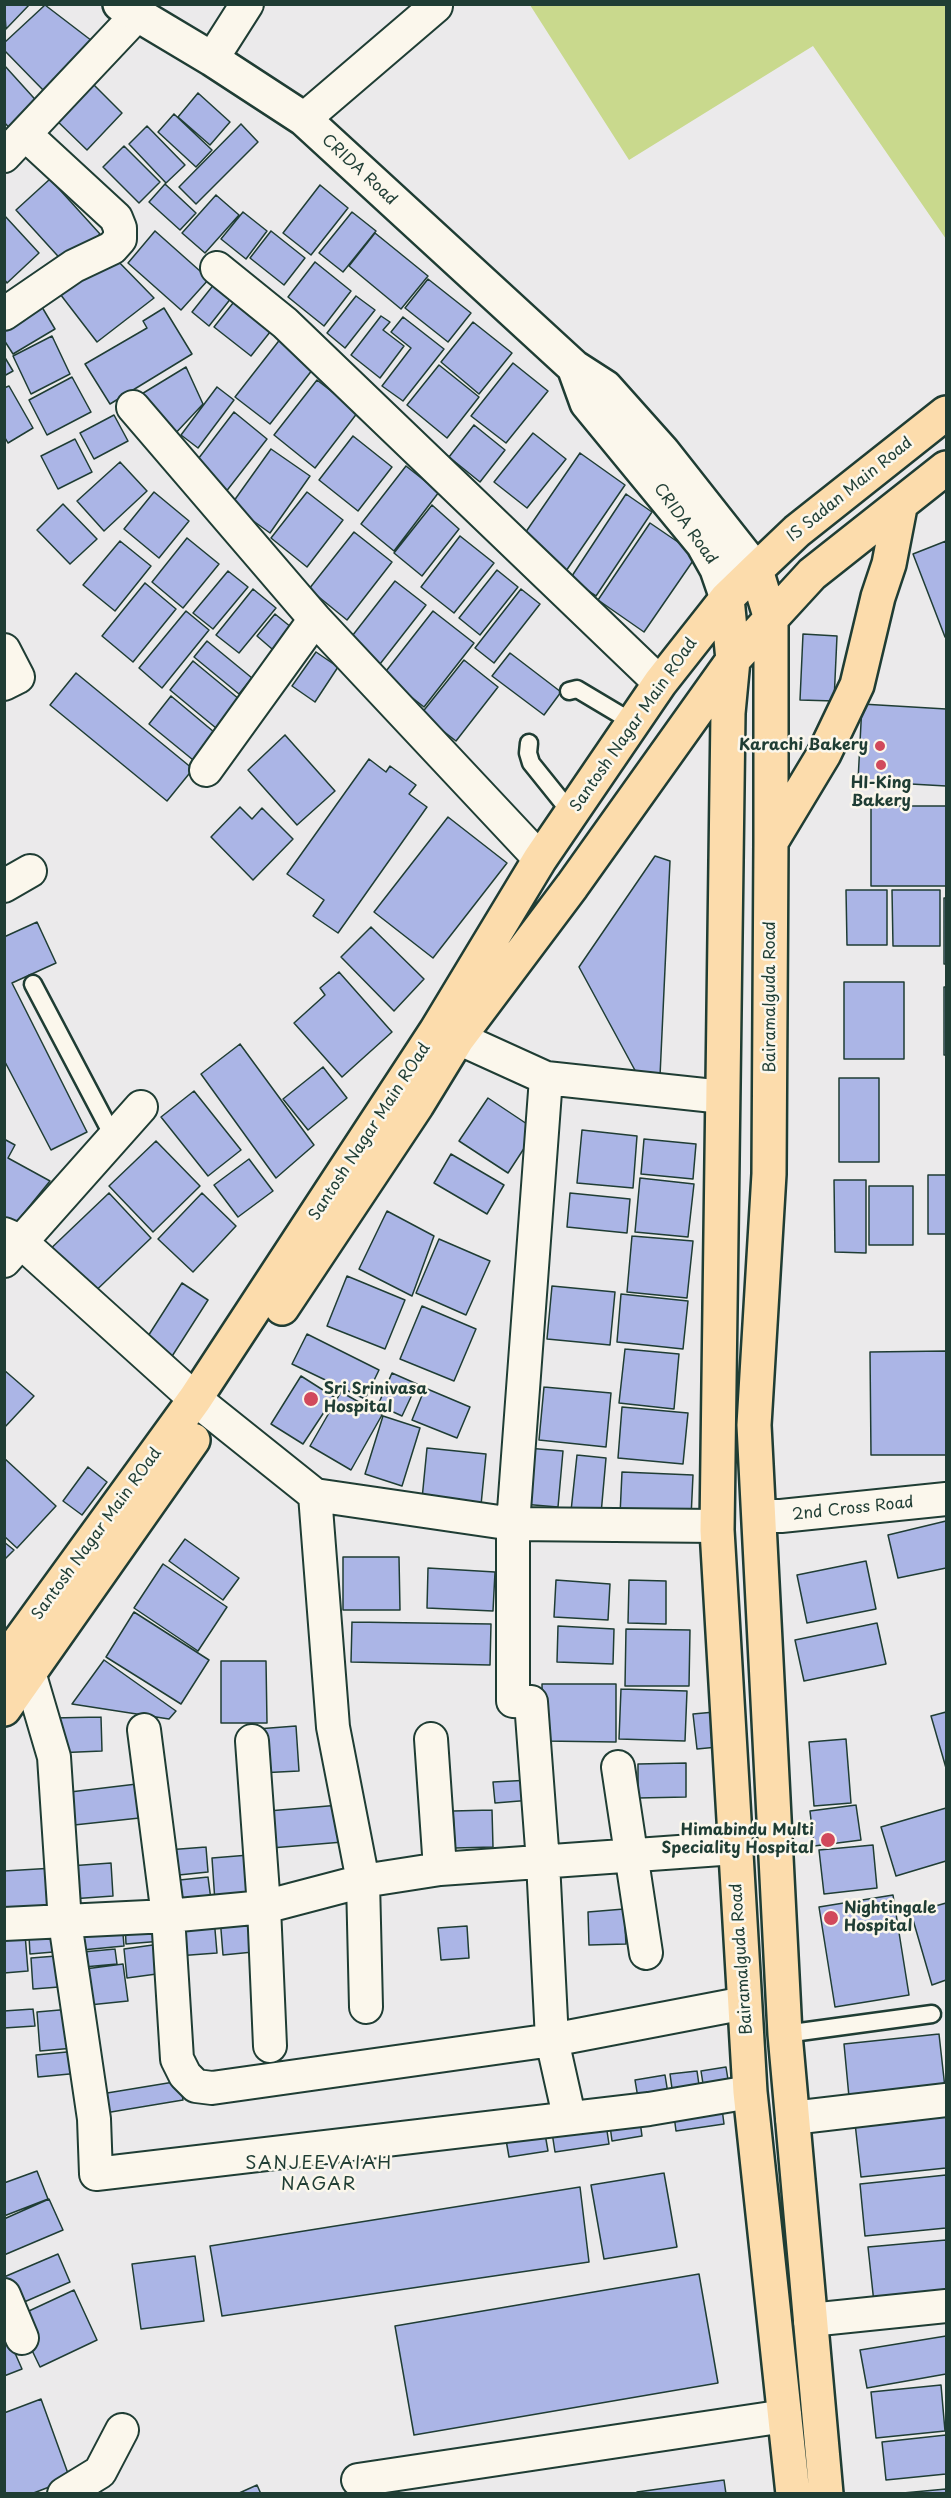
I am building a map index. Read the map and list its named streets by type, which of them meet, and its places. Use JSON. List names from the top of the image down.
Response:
{
  "streets": {
    "main road": [
      "CRIDA Road",
      "IS Sadan Main Road",
      "Santosh Nagar Main ROad",
      "Bairamalguda Road"
    ],
    "street": ["2nd Cross Road"]
  },
  "crossings": [
    ["CRIDA Road", "IS Sadan Main Road"],
    ["CRIDA Road", "Santosh Nagar Main ROad"],
    ["CRIDA Road", "Bairamalguda Road"],
    ["IS Sadan Main Road", "Santosh Nagar Main ROad"],
    ["IS Sadan Main Road", "Bairamalguda Road"],
    ["Santosh Nagar Main ROad", "Bairamalguda Road"],
    ["Bairamalguda Road", "2nd Cross Road"]
  ],
  "districts": ["SANJEEVAIAH NAGAR"],
  "places": [
    "Karachi Bakery",
    "HI-King Bakery",
    "Sri Srinivasa Hospital",
    "Himabindu Multi Speciality Hospital",
    "Nightingale Hospital"
  ]
}
